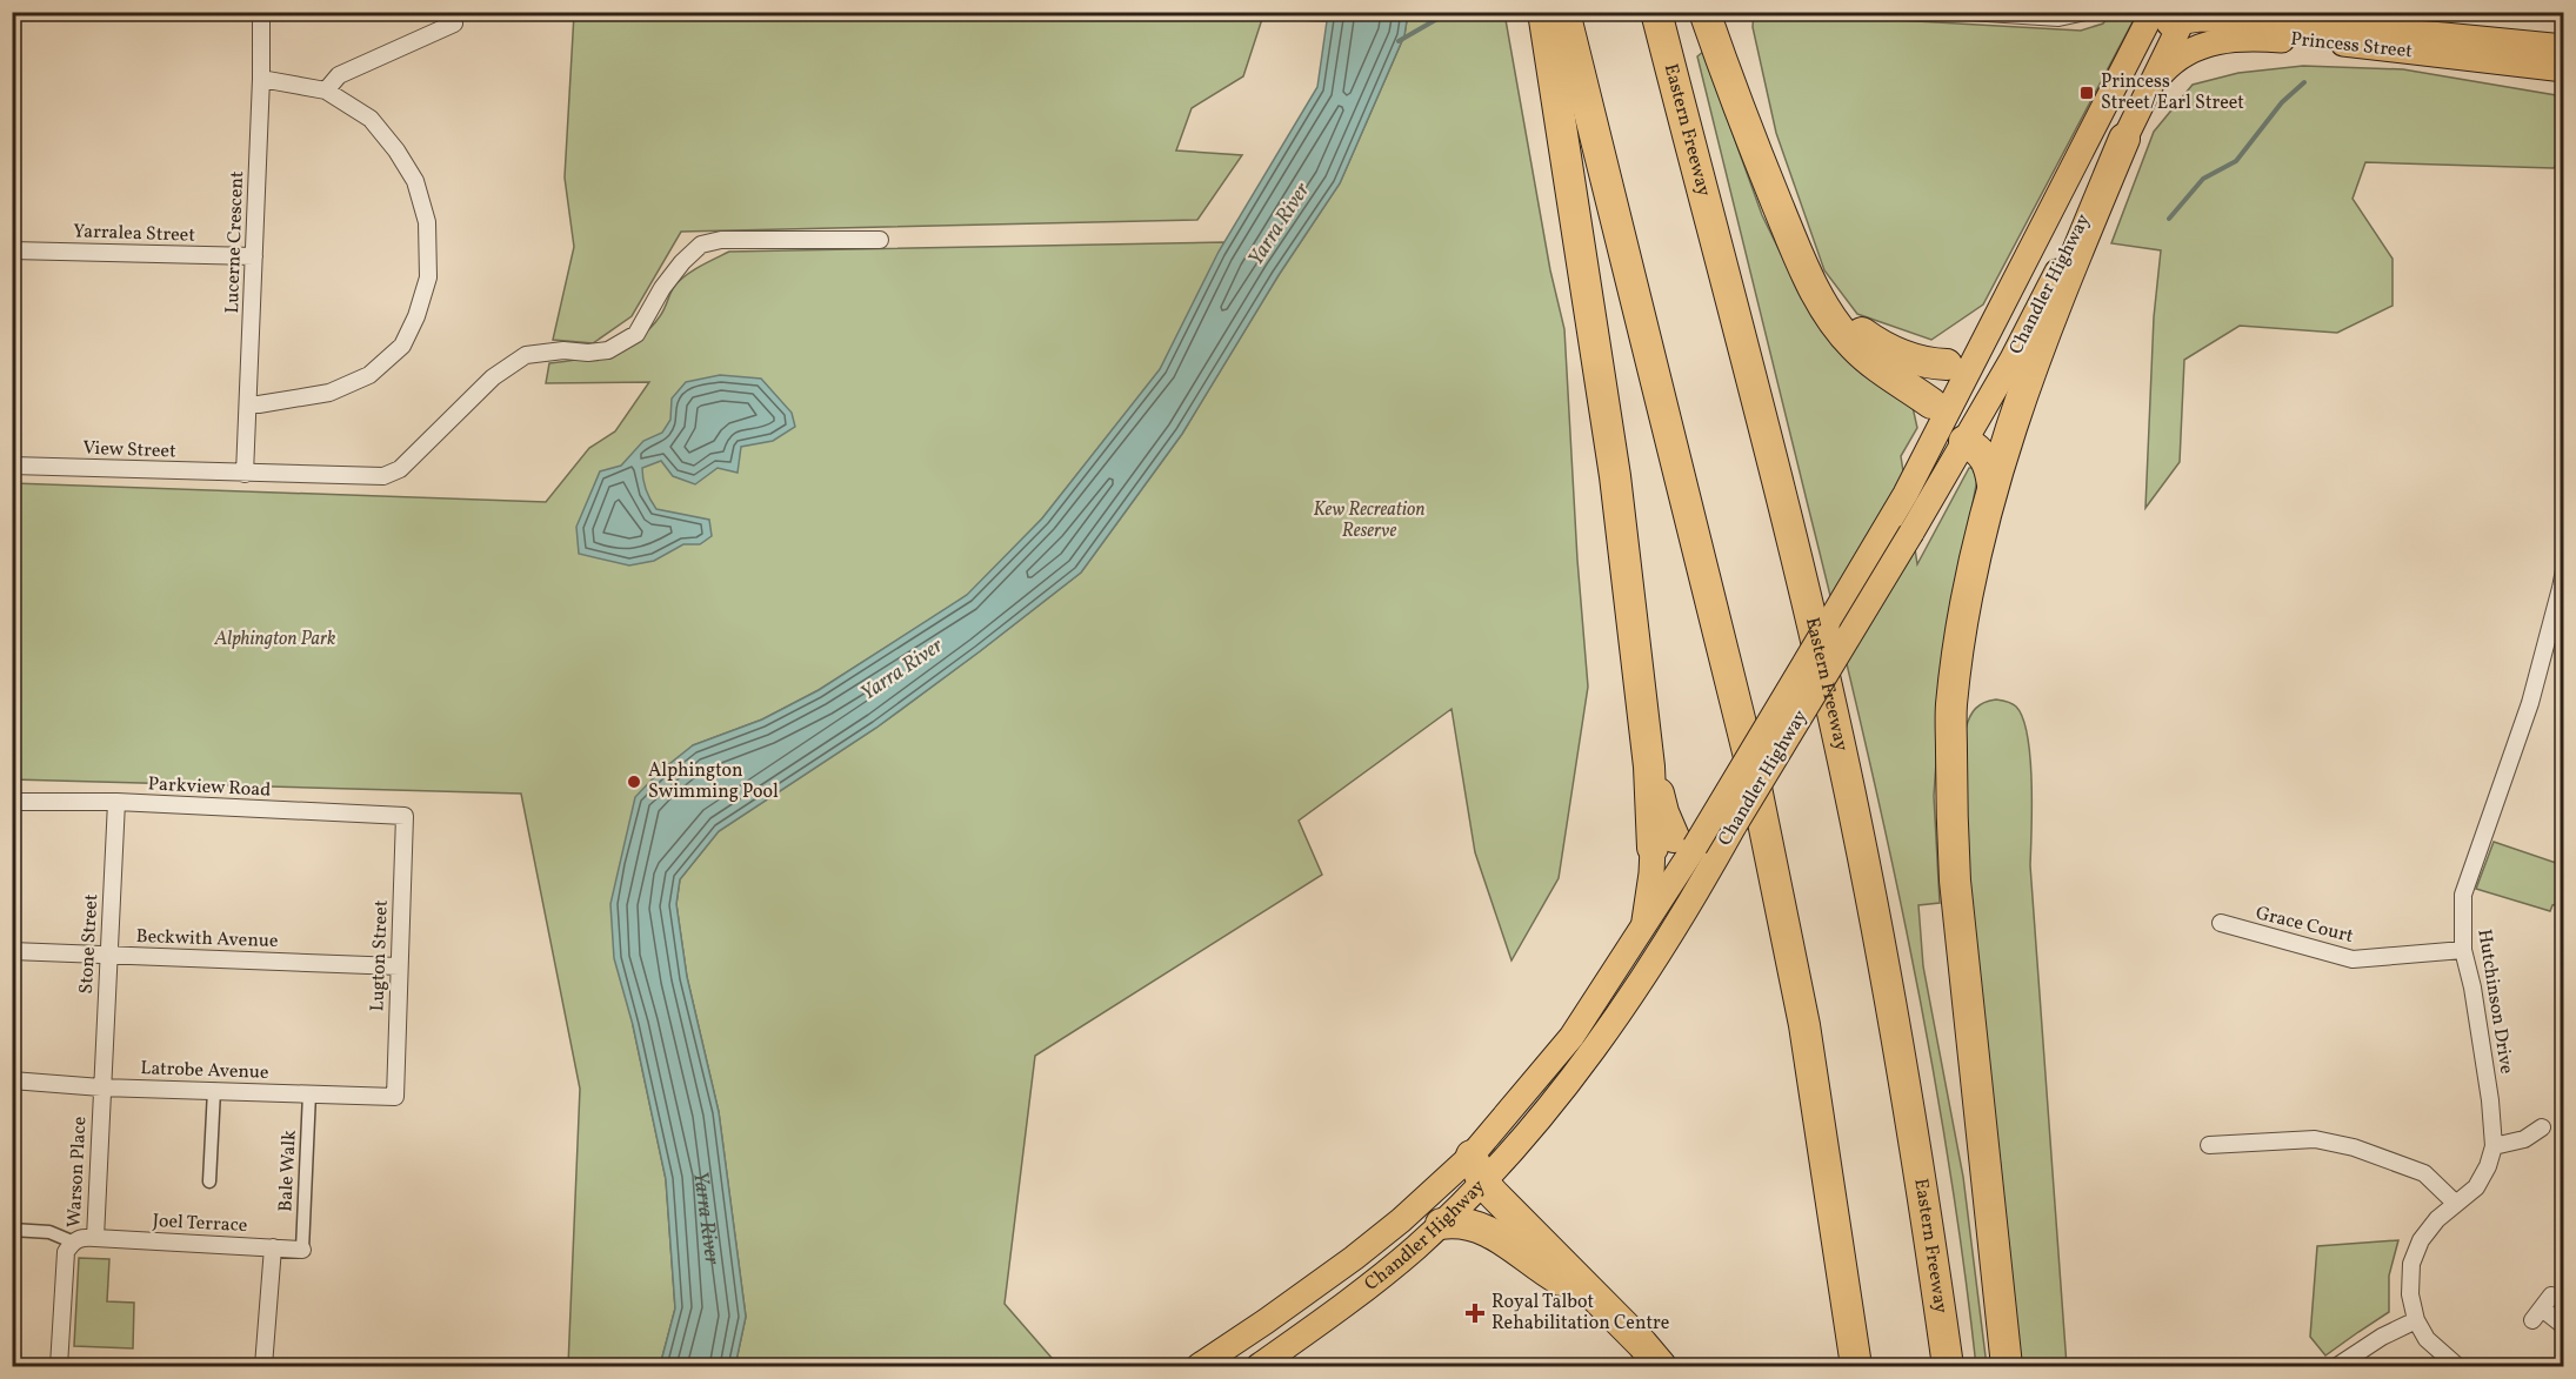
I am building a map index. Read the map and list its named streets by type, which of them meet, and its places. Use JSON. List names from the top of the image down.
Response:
{
  "streets": {
    "highway": ["Eastern Freeway"],
    "main road": ["Princess Street", "Chandler Highway"],
    "street": [
      "Yarralea Street",
      "Lucerne Crescent",
      "View Street",
      "Parkview Road",
      "Grace Court",
      "Beckwith Avenue",
      "Stone Street",
      "Lugton Street",
      "Hutchinson Drive",
      "Latrobe Avenue",
      "Bale Walk",
      "Warson Place",
      "Joel Terrace"
    ]
  },
  "crossings": [
    ["Princess Street", "Chandler Highway"],
    ["Yarralea Street", "Lucerne Crescent"],
    ["Lucerne Crescent", "View Street"],
    ["Parkview Road", "Stone Street"],
    ["Parkview Road", "Lugton Street"],
    ["Grace Court", "Hutchinson Drive"],
    ["Beckwith Avenue", "Stone Street"],
    ["Beckwith Avenue", "Lugton Street"],
    ["Stone Street", "Latrobe Avenue"],
    ["Stone Street", "Warson Place"],
    ["Lugton Street", "Latrobe Avenue"],
    ["Latrobe Avenue", "Bale Walk"],
    ["Latrobe Avenue", "Warson Place"],
    ["Bale Walk", "Joel Terrace"],
    ["Warson Place", "Joel Terrace"]
  ],
  "water": ["Yarra River"],
  "parks": ["Kew Recreation Reserve", "Alphington Park"],
  "places": {
    "transit": ["Princess Street/Earl Street"],
    "other": ["Alphington Swimming Pool"],
    "health": ["Royal Talbot Rehabilitation Centre"]
  }
}
